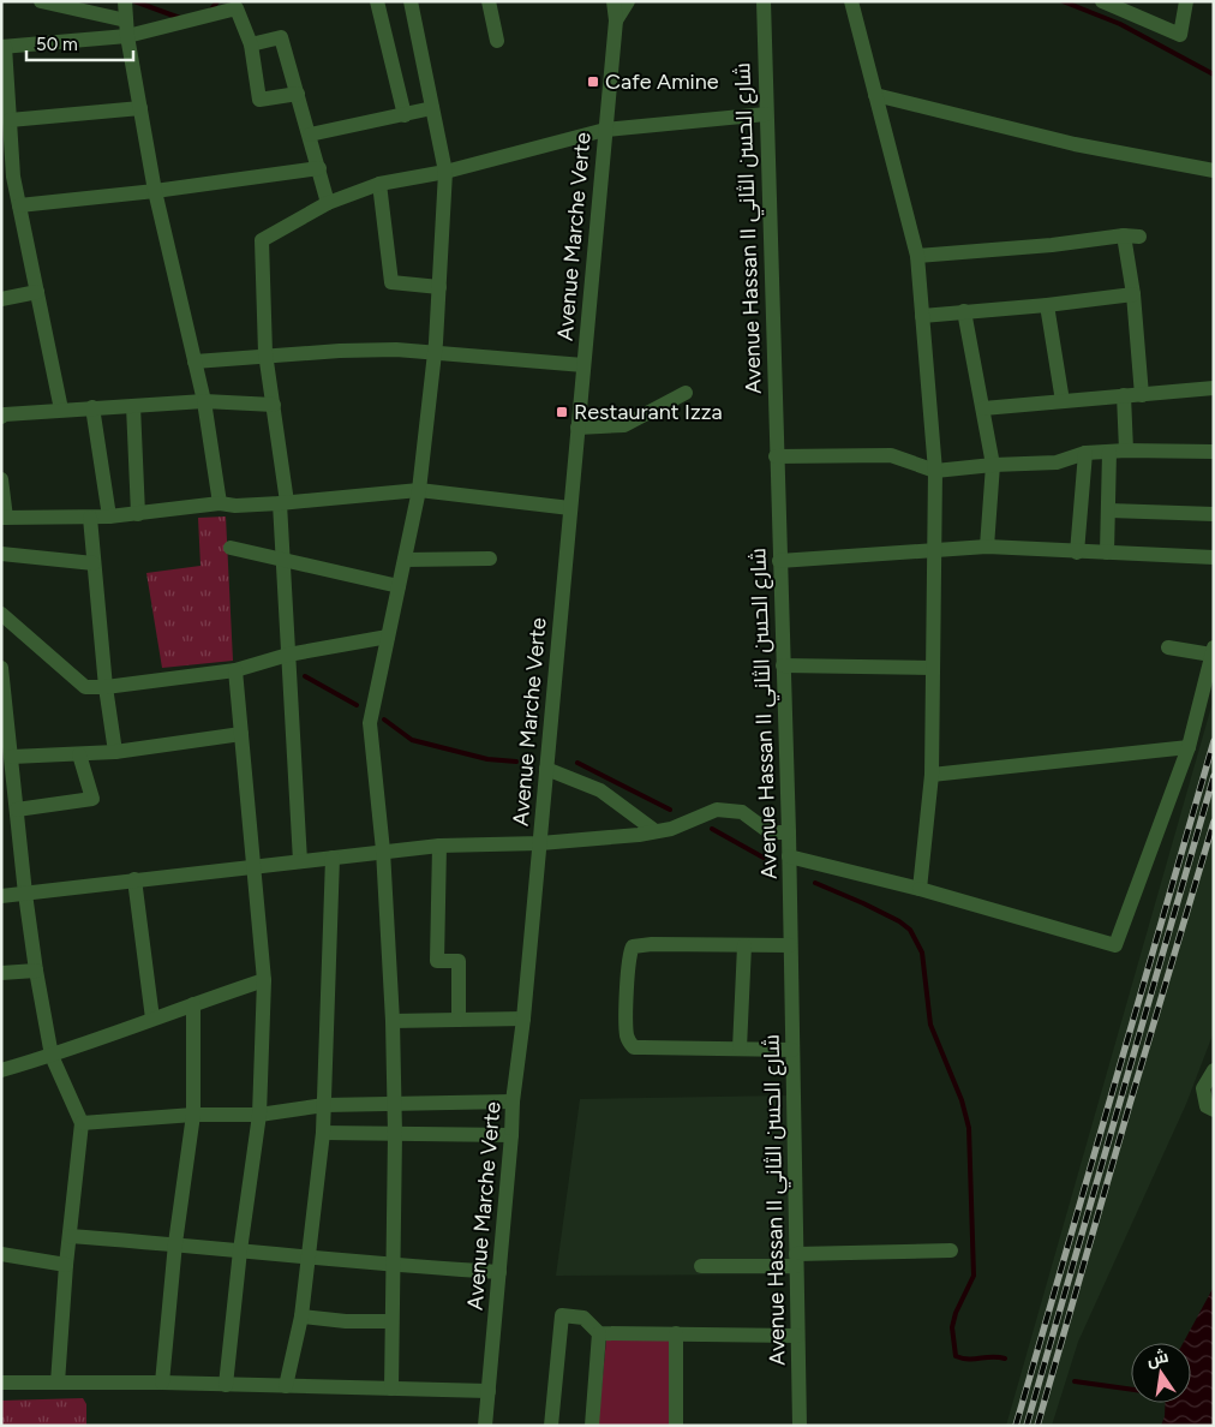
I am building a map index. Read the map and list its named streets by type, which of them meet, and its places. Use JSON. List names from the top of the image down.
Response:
{
  "streets": {
    "street": ["Avenue Hassan II شارع الحسن الثاني", "Avenue Marche Verte"]
  },
  "places": {
    "transit": ["Cafe Amine", "Restaurant Izza"]
  },
  "scale_bar": "50 m",
  "north": "top"
}
